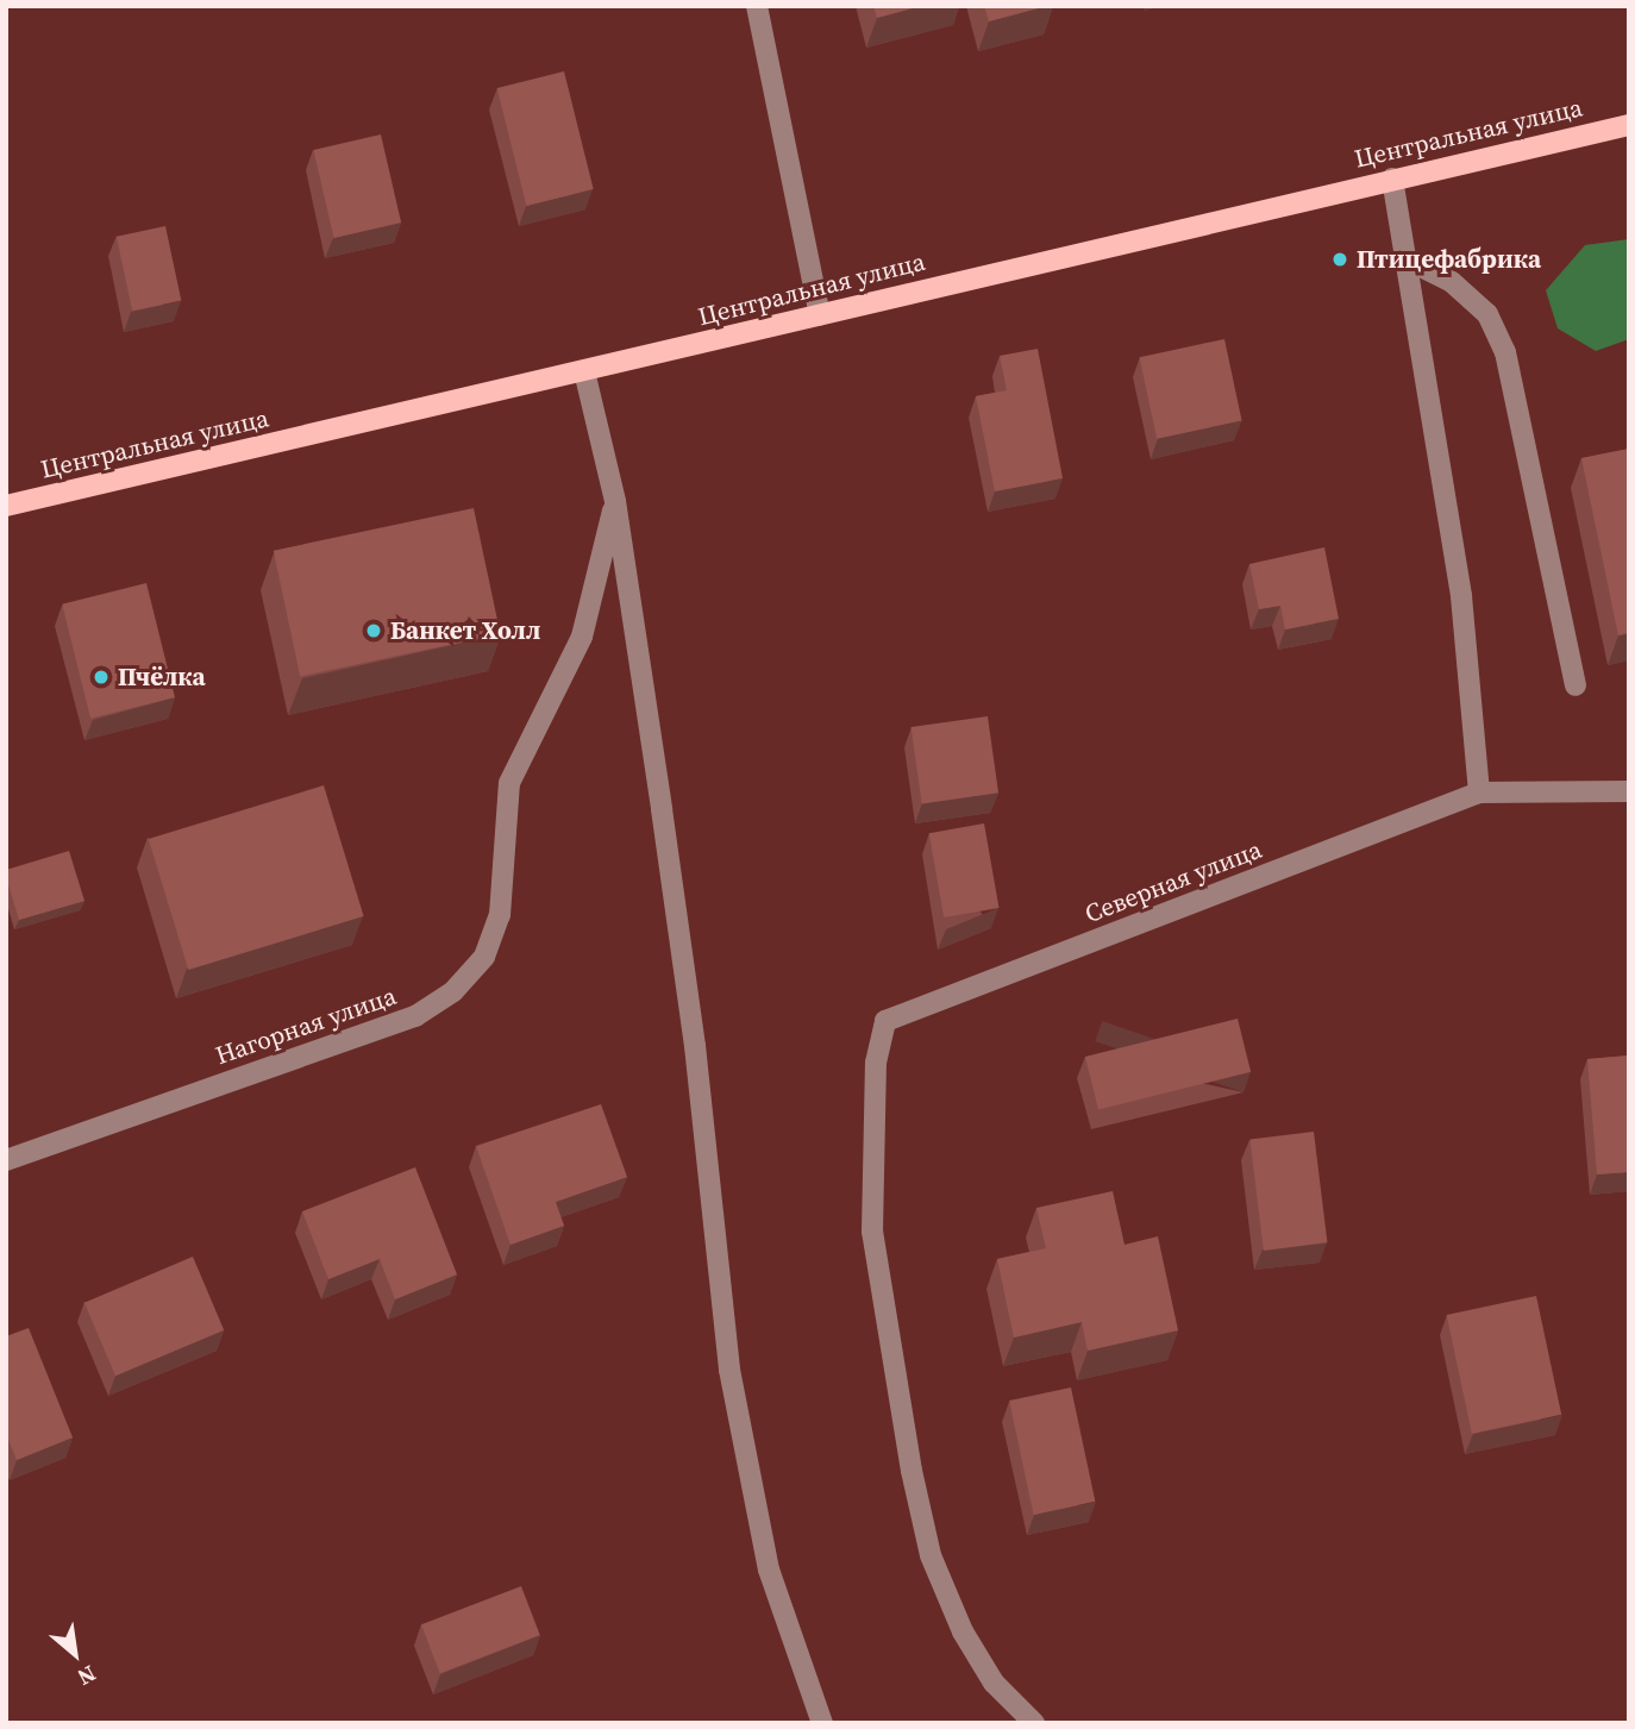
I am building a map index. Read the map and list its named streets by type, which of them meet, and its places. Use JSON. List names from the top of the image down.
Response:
{
  "streets": {
    "main road": ["Центральная улица"],
    "street": ["Северная улица", "Нагорная улица"]
  },
  "places": ["Птицефабрика", "Банкет Холл", "Пчёлка"],
  "north": "bottom right"
}
